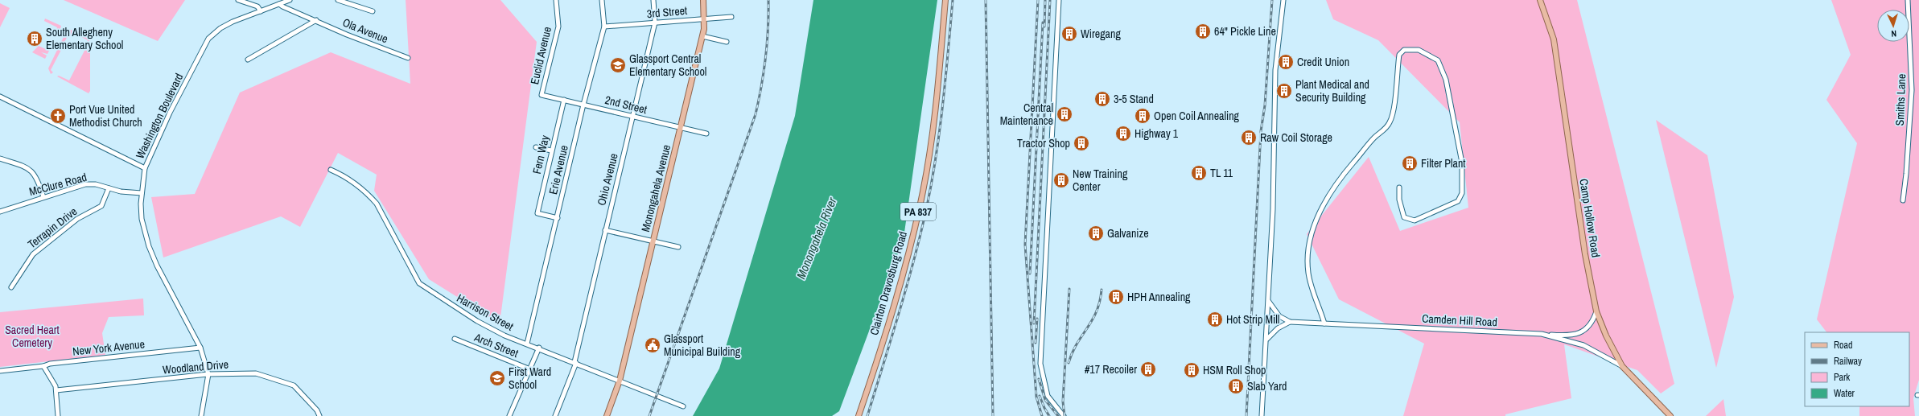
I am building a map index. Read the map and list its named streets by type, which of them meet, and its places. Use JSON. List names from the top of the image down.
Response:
{
  "streets": {
    "main road": [
      "Monongahela Avenue",
      "PA 837",
      "Camp Hollow Road",
      "Clairton Dravosburg Road"
    ],
    "street": [
      "3rd Street",
      "Ola Avenue",
      "Euclid Avenue",
      "Smiths Lane",
      "2nd Street",
      "Washington Boulevard",
      "Fern Way",
      "Erie Avenue",
      "Ohio Avenue",
      "McClure Road",
      "Terrapin Drive",
      "Harrison Street",
      "Camden Hill Road",
      "Arch Street",
      "New York Avenue",
      "Woodland Drive"
    ]
  },
  "crossings": [
    ["3rd Street", "Erie Avenue"],
    ["3rd Street", "Ohio Avenue"],
    ["3rd Street", "Monongahela Avenue"],
    ["Ola Avenue", "Washington Boulevard"],
    ["Euclid Avenue", "2nd Street"],
    ["2nd Street", "Fern Way"],
    ["2nd Street", "Erie Avenue"],
    ["2nd Street", "Ohio Avenue"],
    ["2nd Street", "Monongahela Avenue"],
    ["Washington Boulevard", "McClure Road"],
    ["Washington Boulevard", "New York Avenue"],
    ["Washington Boulevard", "Woodland Drive"],
    ["Fern Way", "Erie Avenue"],
    ["Erie Avenue", "Harrison Street"],
    ["Ohio Avenue", "Harrison Street"],
    ["McClure Road", "Terrapin Drive"],
    ["Monongahela Avenue", "Harrison Street"],
    ["Camp Hollow Road", "Camden Hill Road"]
  ],
  "water": ["Monongahela River"],
  "parks": ["Sacred Heart Cemetery"],
  "places": {
    "building": [
      "64\" Pickle Line",
      "Wiregang",
      "South Allegheny Elementary School",
      "Credit Union",
      "Plant Medical and Security Building",
      "3-5 Stand",
      "Central Maintenance",
      "Open Coil Annealing",
      "Highway 1",
      "Raw Coil Storage",
      "Tractor Shop",
      "Filter Plant",
      "TL 11",
      "New Training Center",
      "Galvanize",
      "HPH Annealing",
      "Hot Strip Mill",
      "#17 Recoiler",
      "HSM Roll Shop",
      "Slab Yard"
    ],
    "school or university": ["Glassport Central Elementary School", "First Ward School"],
    "church": ["Port Vue United Methodist Church"],
    "public building": ["Glassport Municipal Building"]
  },
  "legend": [
    "Road",
    "Railway",
    "Park",
    "Water"
  ],
  "north": "bottom"
}
